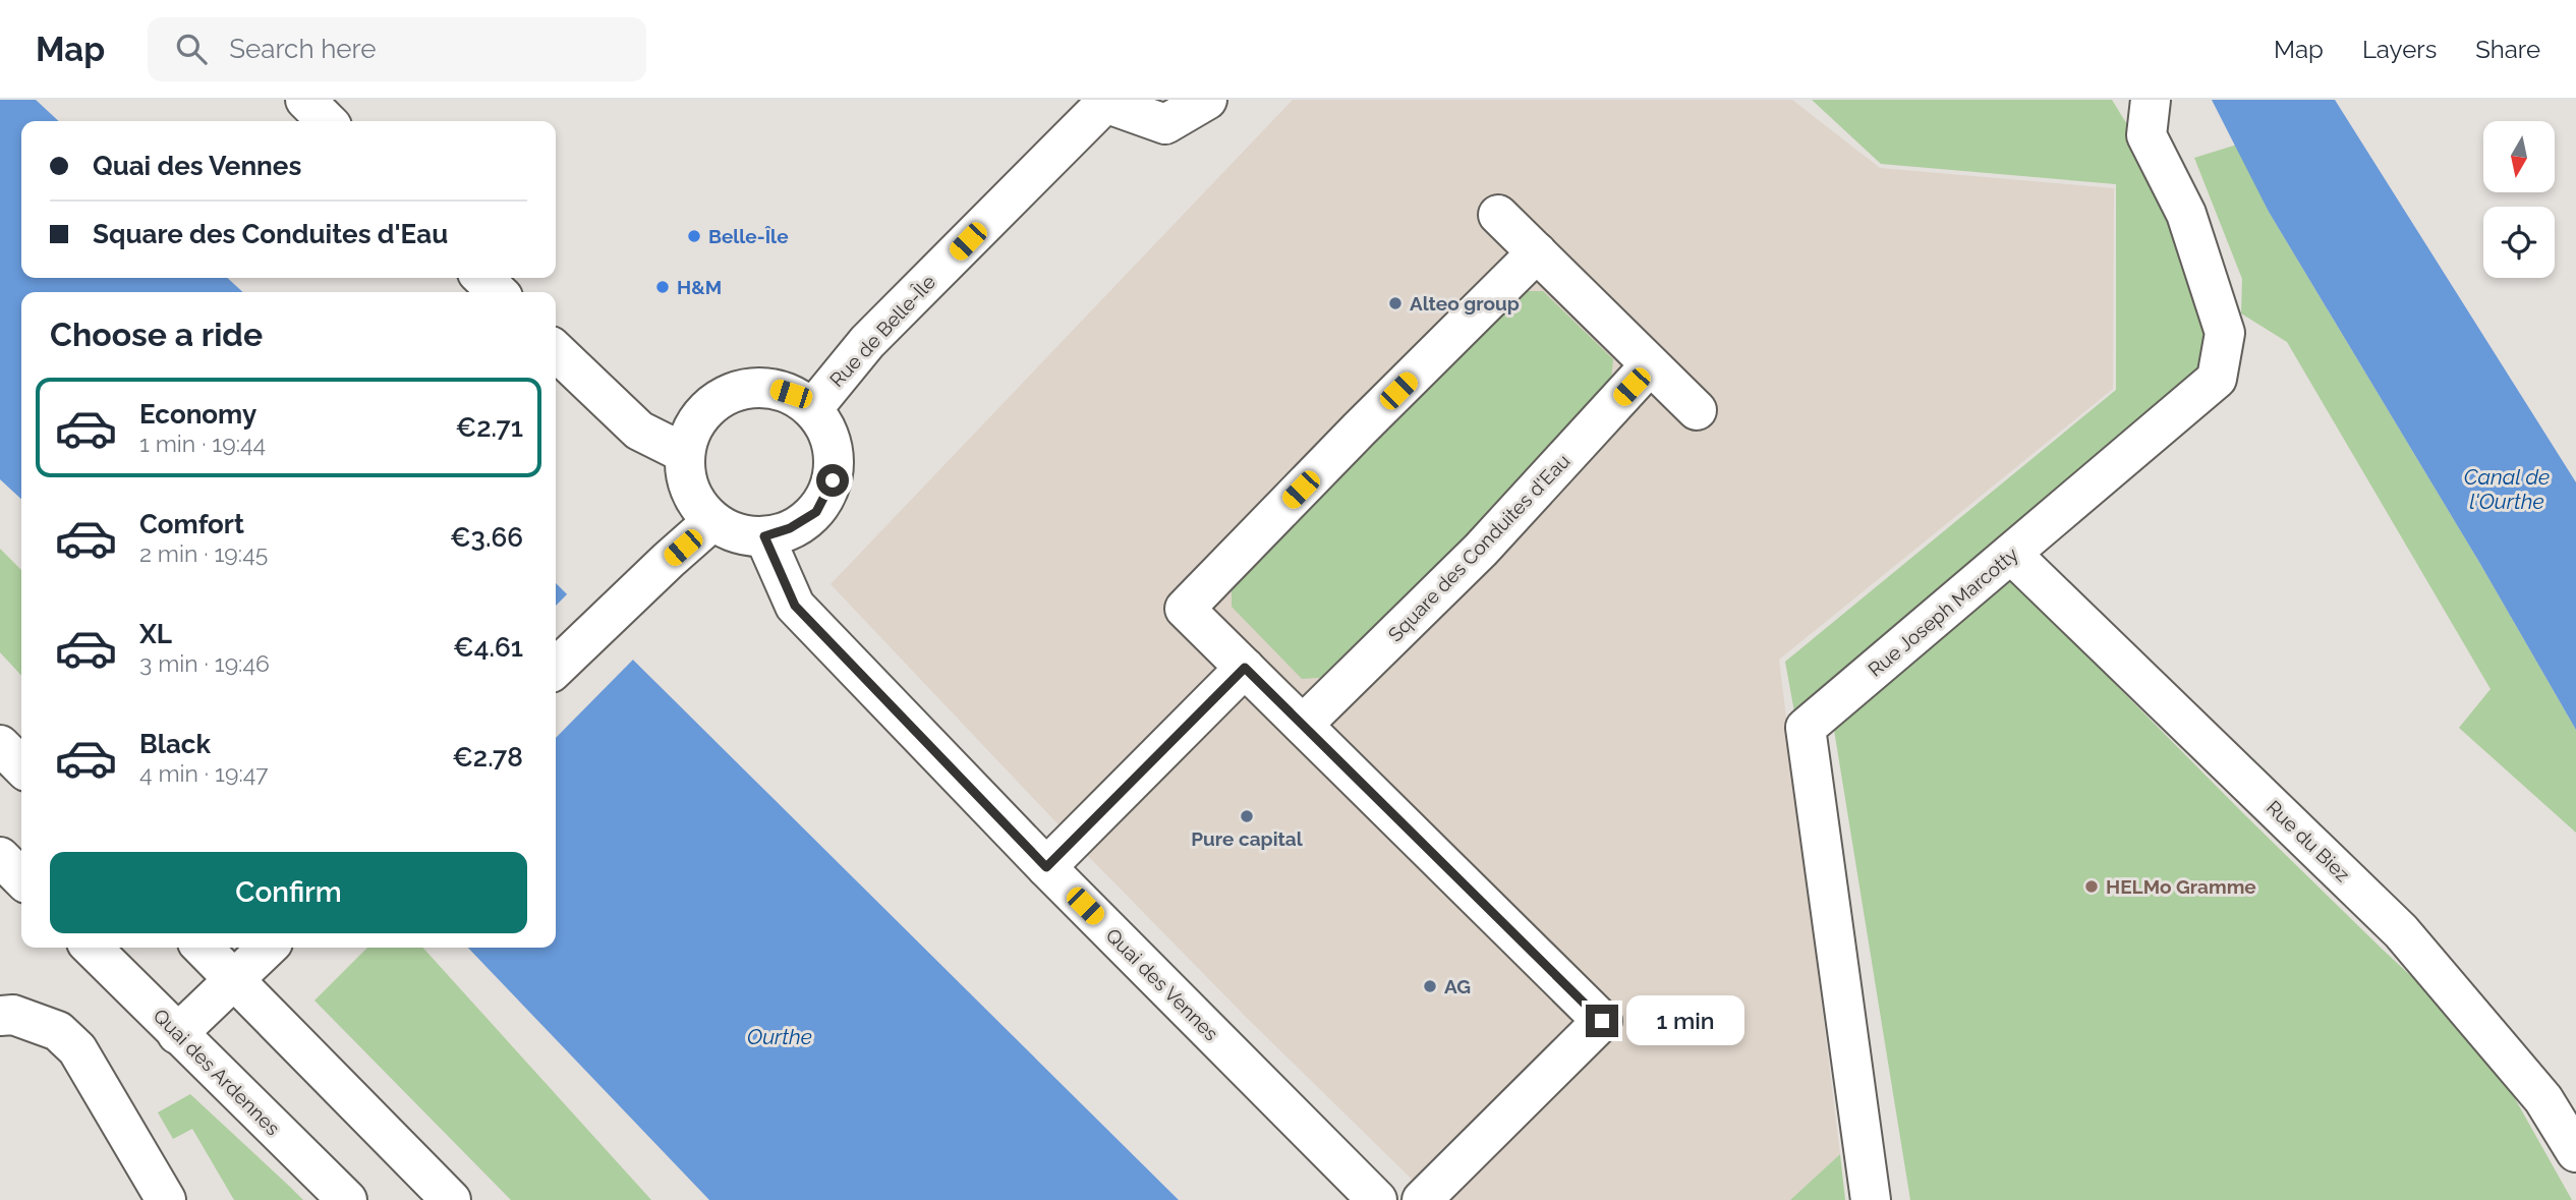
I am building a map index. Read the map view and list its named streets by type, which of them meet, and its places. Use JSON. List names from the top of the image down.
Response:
{
  "streets": {
    "street": [
      "Rue de Belle-Île",
      "Square des Conduites d'Eau",
      "Rue Joseph Marcotty",
      "Rue du Biez",
      "Quai des Vennes",
      "Quai des Ardennes"
    ]
  },
  "crossings": [
    ["Rue de Belle-Île", "Quai des Vennes"],
    ["Rue Joseph Marcotty", "Rue du Biez"]
  ],
  "water": ["Canal de l'Ourthe", "Ourthe"],
  "places": [
    "Belle-Île",
    "H&M",
    "Alteo group",
    "Pure capital",
    "HELMo Gramme",
    "AG"
  ],
  "north": "bottom",
  "page": {
    "header": "Map",
    "search": "Search here",
    "nav": ["Map", "Layers", "Share"],
    "banner": ["Quai des Vennes", "Square des Conduites d'Eau"],
    "heading": "Choose a ride",
    "list": [
      {
        "name": "Economy",
        "note": "1 min · 19:44",
        "value": "€2.71"
      },
      {
        "name": "Comfort",
        "note": "2 min · 19:45",
        "value": "€3.66"
      },
      {
        "name": "XL",
        "note": "3 min · 19:46",
        "value": "€4.61"
      },
      {
        "name": "Black",
        "note": "4 min · 19:47",
        "value": "€2.78"
      }
    ],
    "buttons": "Confirm",
    "bubble": "1 min"
  }
}
